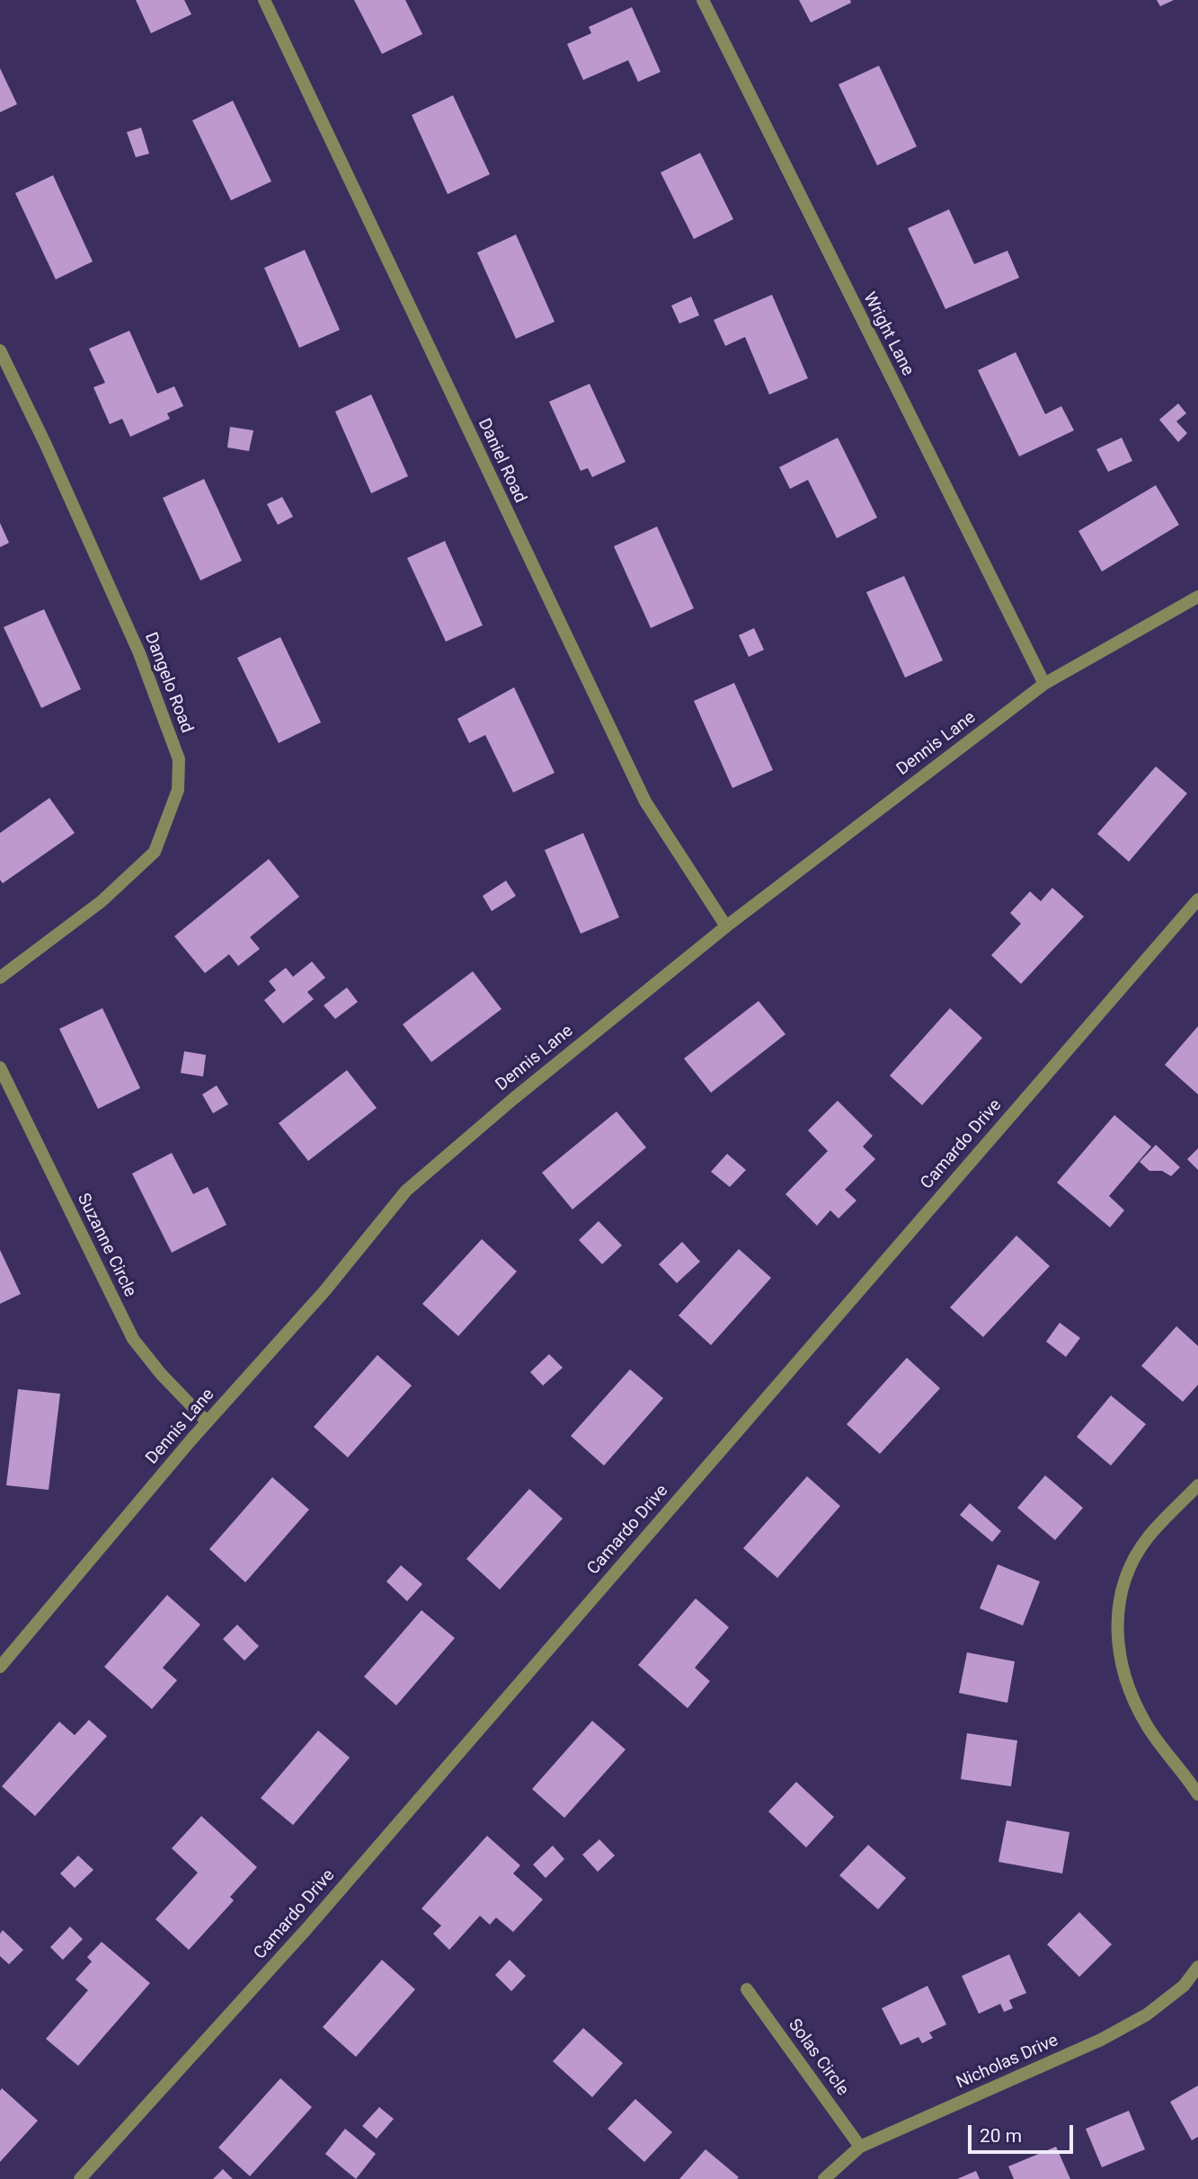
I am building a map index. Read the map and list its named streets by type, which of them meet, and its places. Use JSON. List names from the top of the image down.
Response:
{
  "streets": {
    "street": [
      "Wright Lane",
      "Daniel Road",
      "Dangelo Road",
      "Dennis Lane",
      "Camardo Drive",
      "Suzanne Circle",
      "Solas Circle",
      "Nicholas Drive"
    ]
  },
  "crossings": [
    ["Wright Lane", "Dennis Lane"],
    ["Daniel Road", "Dennis Lane"],
    ["Dennis Lane", "Suzanne Circle"],
    ["Solas Circle", "Nicholas Drive"]
  ],
  "scale_bar": "20 m"
}
